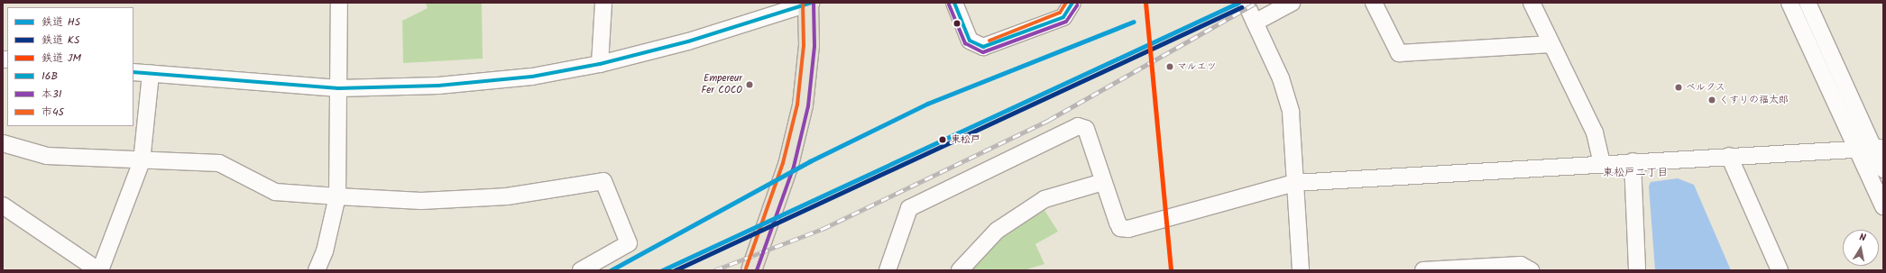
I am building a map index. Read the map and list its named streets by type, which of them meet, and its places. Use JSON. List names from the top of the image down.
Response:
{
  "districts": ["東松戸二丁目"],
  "places": [
    "マルエツ",
    "Empereur Fer COCO",
    "ベルクス",
    "くすりの福太郎",
    "東松戸"
  ],
  "lines": [
    "rail line HS",
    "rail line JM",
    "transit line 16B",
    "transit line 市45",
    "transit line 本31",
    "rail line KS"
  ],
  "legend": [
    "鉄道 HS",
    "鉄道 KS",
    "鉄道 JM",
    "16B",
    "本31",
    "市45"
  ],
  "north": "top"
}
